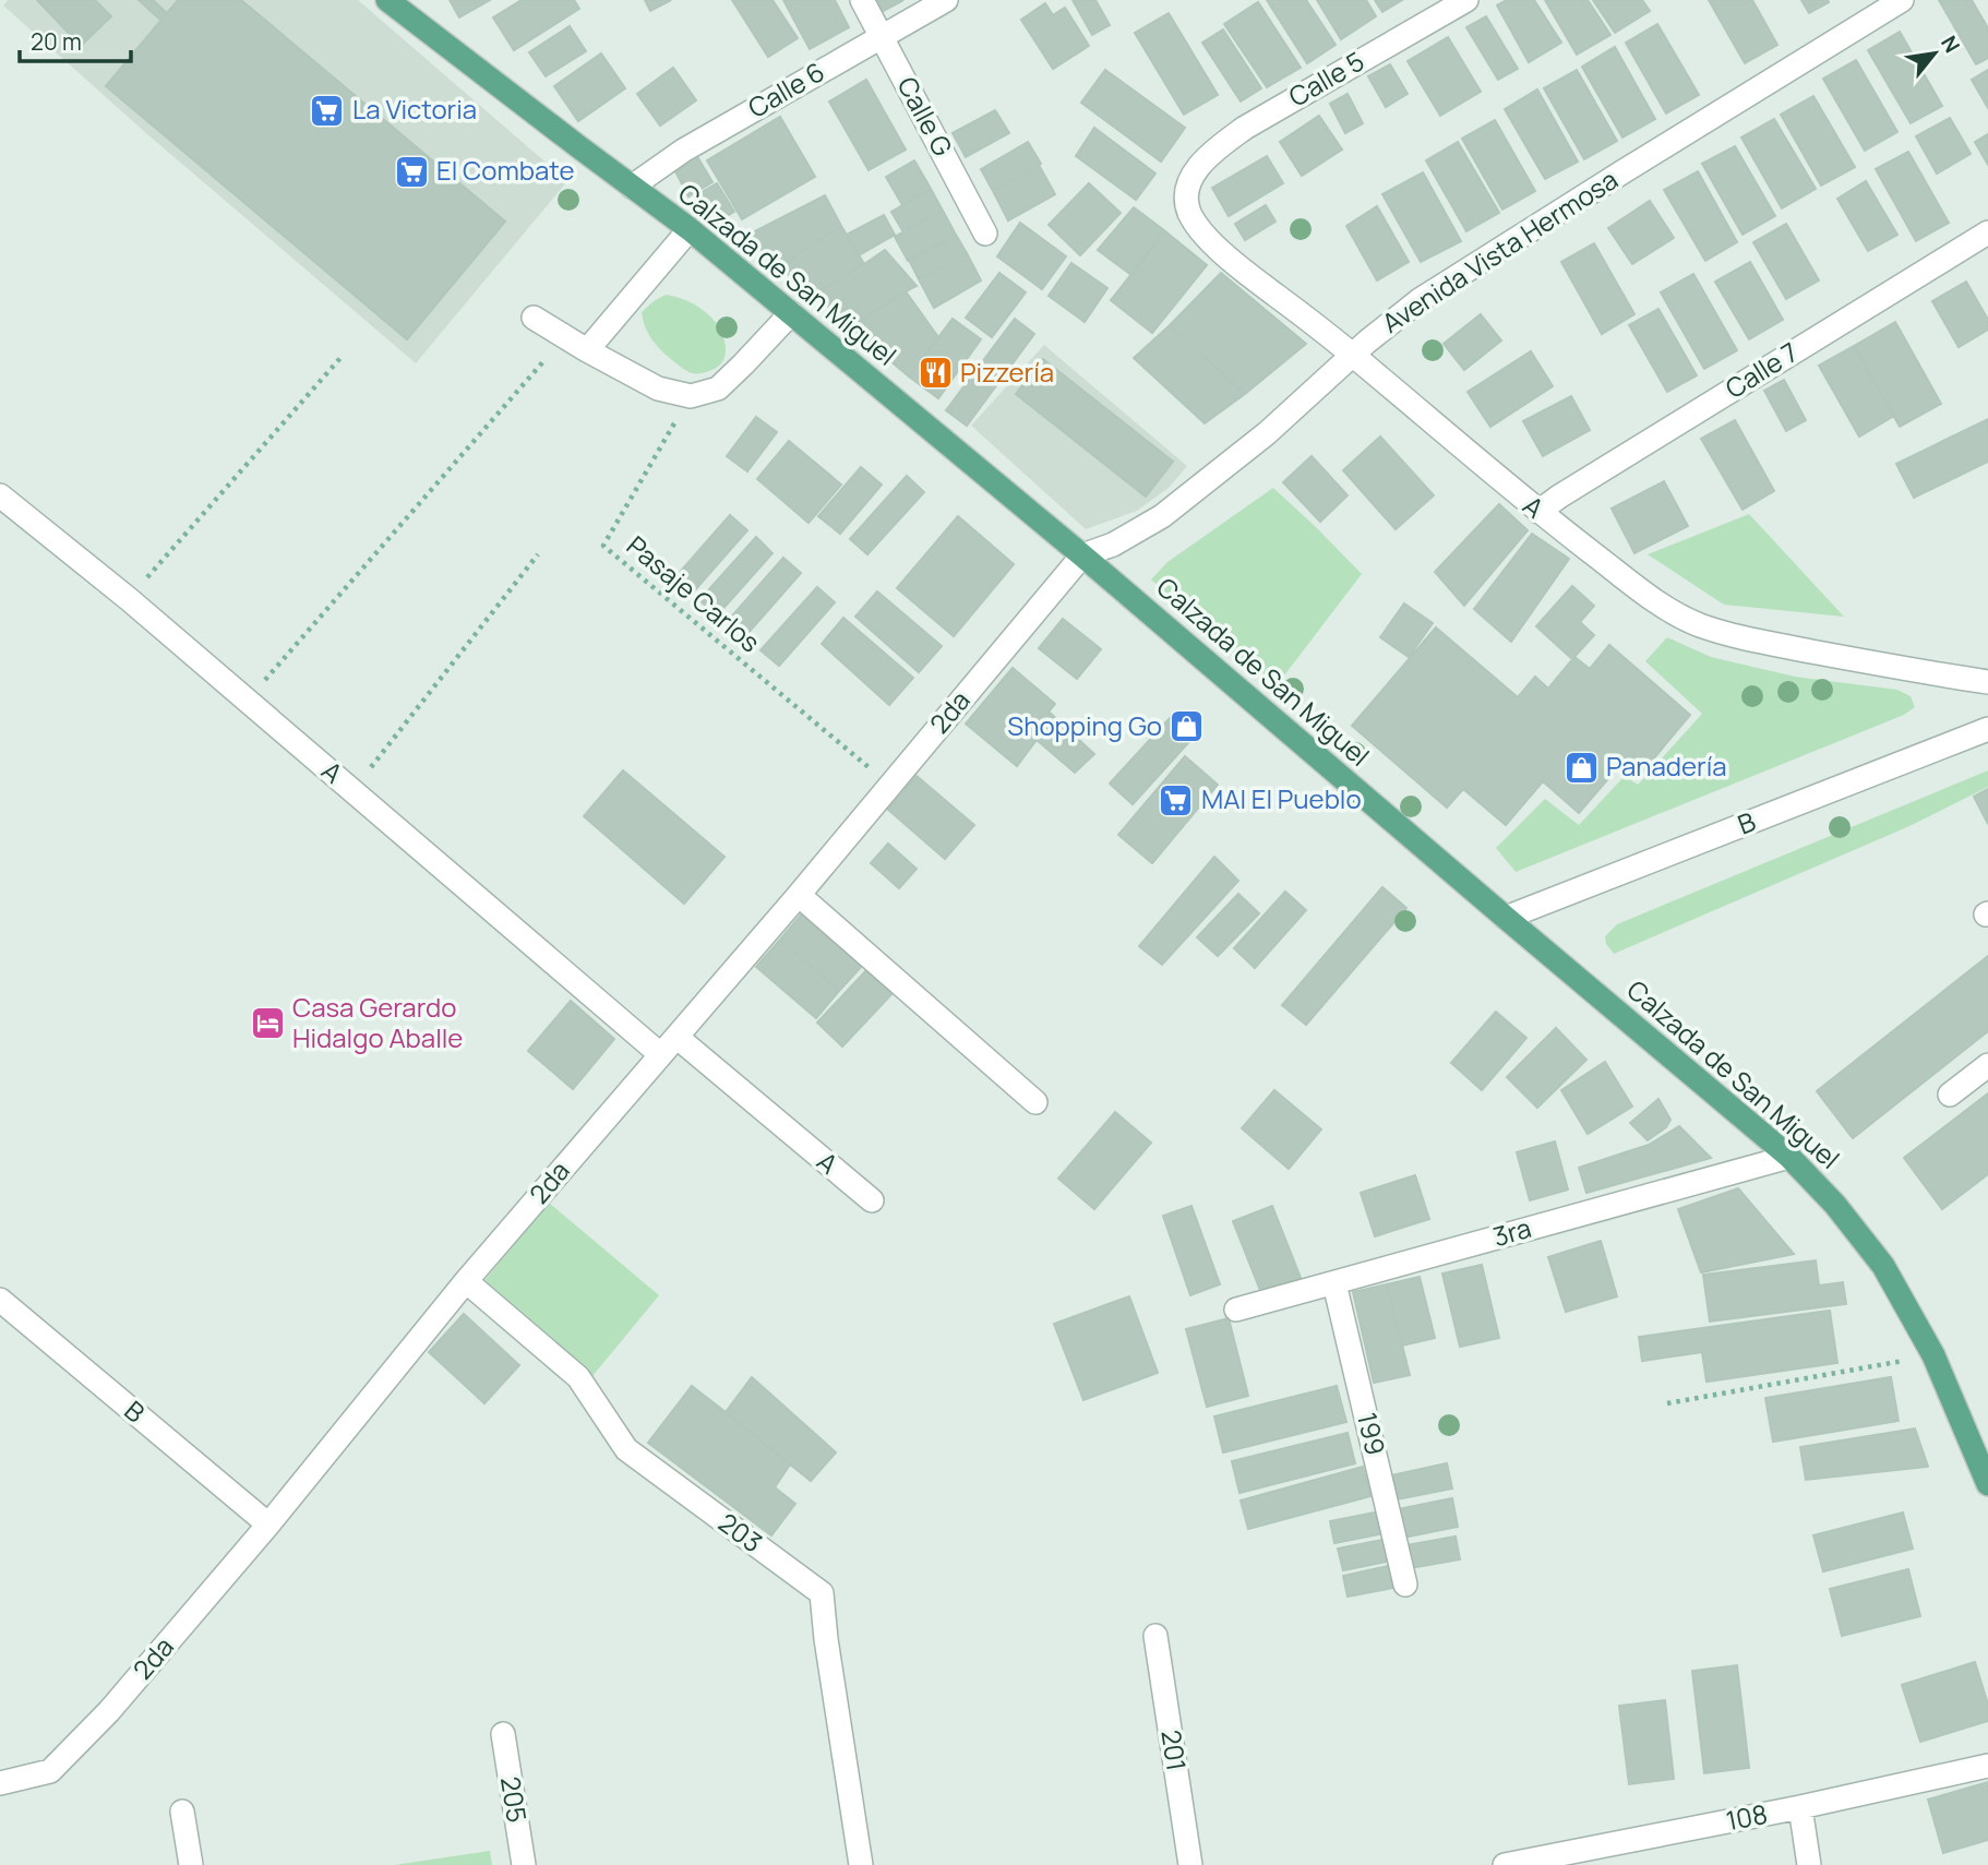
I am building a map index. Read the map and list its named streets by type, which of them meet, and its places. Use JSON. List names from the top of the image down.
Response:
{
  "streets": {
    "main road": ["Calzada de San Miguel"],
    "street": [
      "Calle 5",
      "Calle 6",
      "Calle G",
      "Avenida Vista Hermosa",
      "Calle 7",
      "A",
      "2da",
      "B",
      "3ra",
      "199",
      "203",
      "201",
      "205",
      "108"
    ],
    "path": ["Pasaje Carlos"]
  },
  "crossings": [
    ["Calle 5", "A"],
    ["Calle 6", "Calle G"],
    ["Calle 6", "Calzada de San Miguel"],
    ["Avenida Vista Hermosa", "Calzada de San Miguel"],
    ["Avenida Vista Hermosa", "A"],
    ["Avenida Vista Hermosa", "2da"],
    ["Calzada de San Miguel", "2da"],
    ["Calzada de San Miguel", "B"],
    ["Calzada de San Miguel", "3ra"],
    ["Calle 7", "A"],
    ["A", "2da"],
    ["Pasaje Carlos", "2da"],
    ["2da", "B"],
    ["2da", "203"],
    ["3ra", "199"]
  ],
  "places": {
    "supermarket": ["La Victoria", "El Combate", "MAI El Pueblo"],
    "restaurant": ["Pizzería"],
    "shop": ["Shopping Go", "Panadería"],
    "hotel": ["Casa Gerardo Hidalgo Aballe"]
  },
  "scale_bar": "20 m",
  "north": "top right"
}
